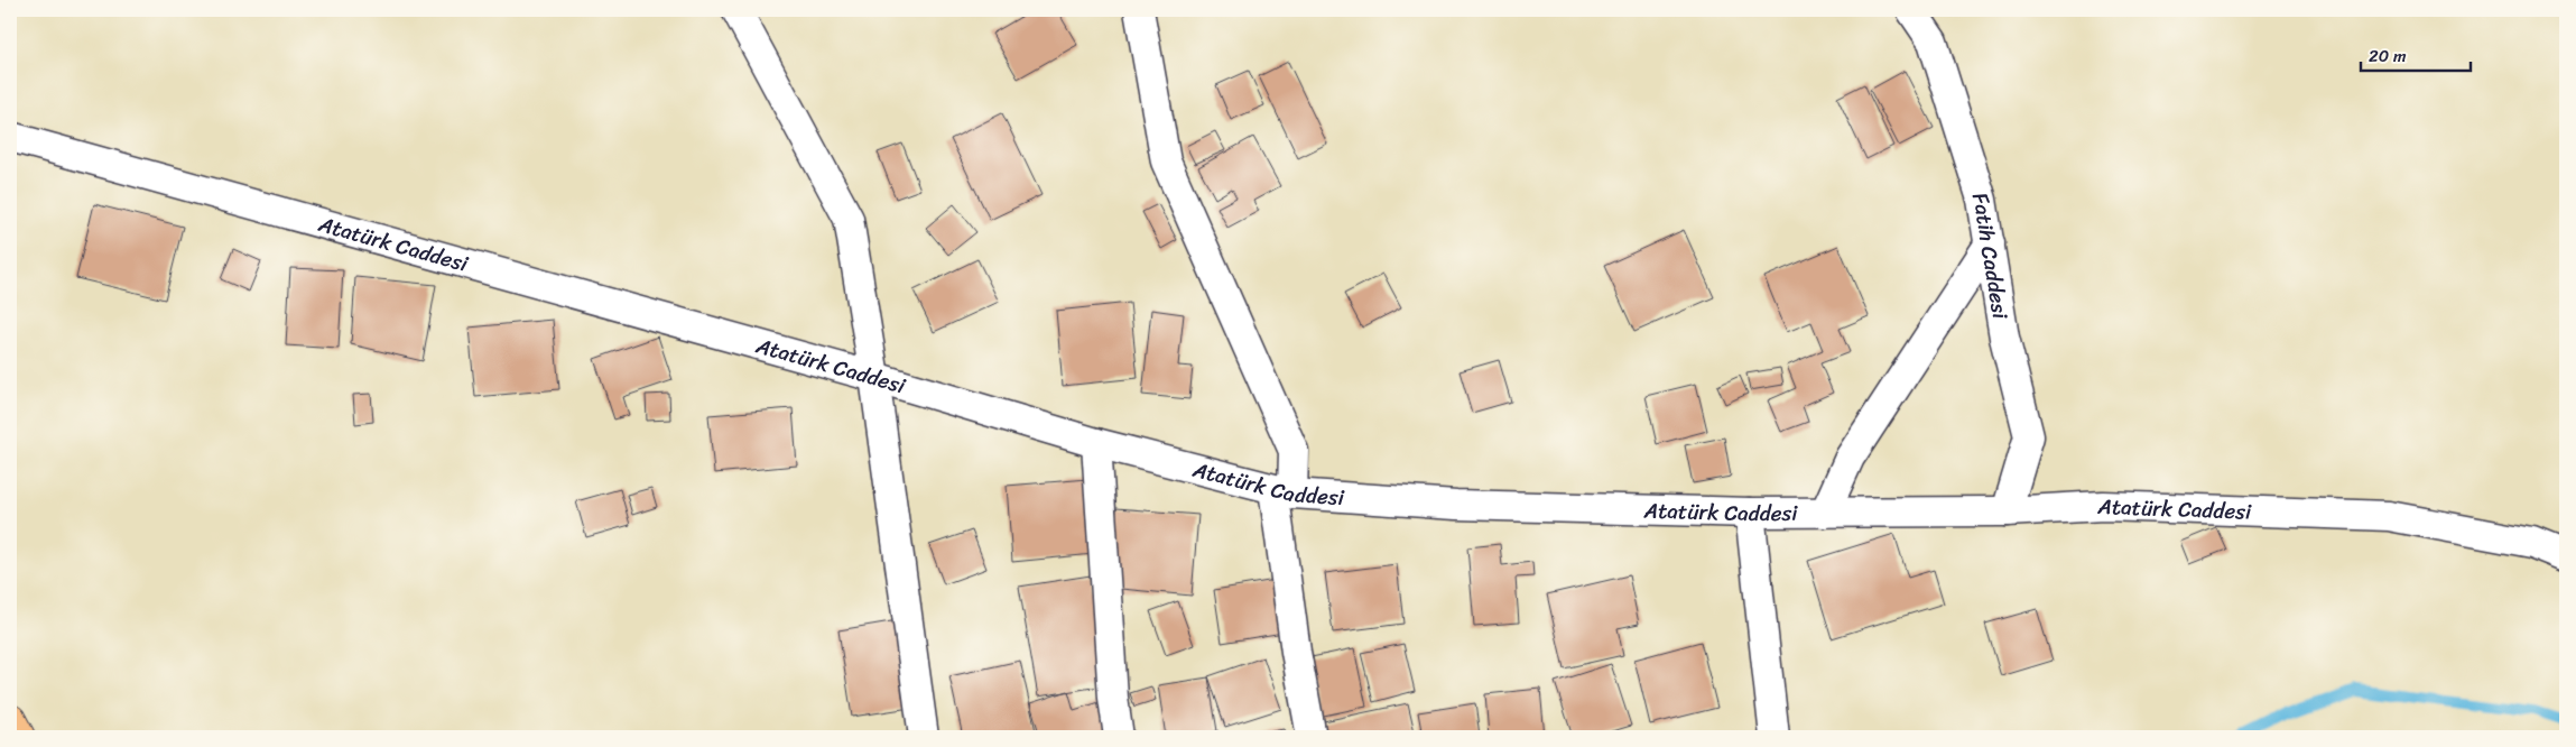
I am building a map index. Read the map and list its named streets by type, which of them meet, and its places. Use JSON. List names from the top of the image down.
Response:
{
  "streets": {
    "street": ["Atatürk Caddesi", "Fatih Caddesi"]
  },
  "crossings": [
    ["Atatürk Caddesi", "Fatih Caddesi"]
  ],
  "scale_bar": "20 m"
}
